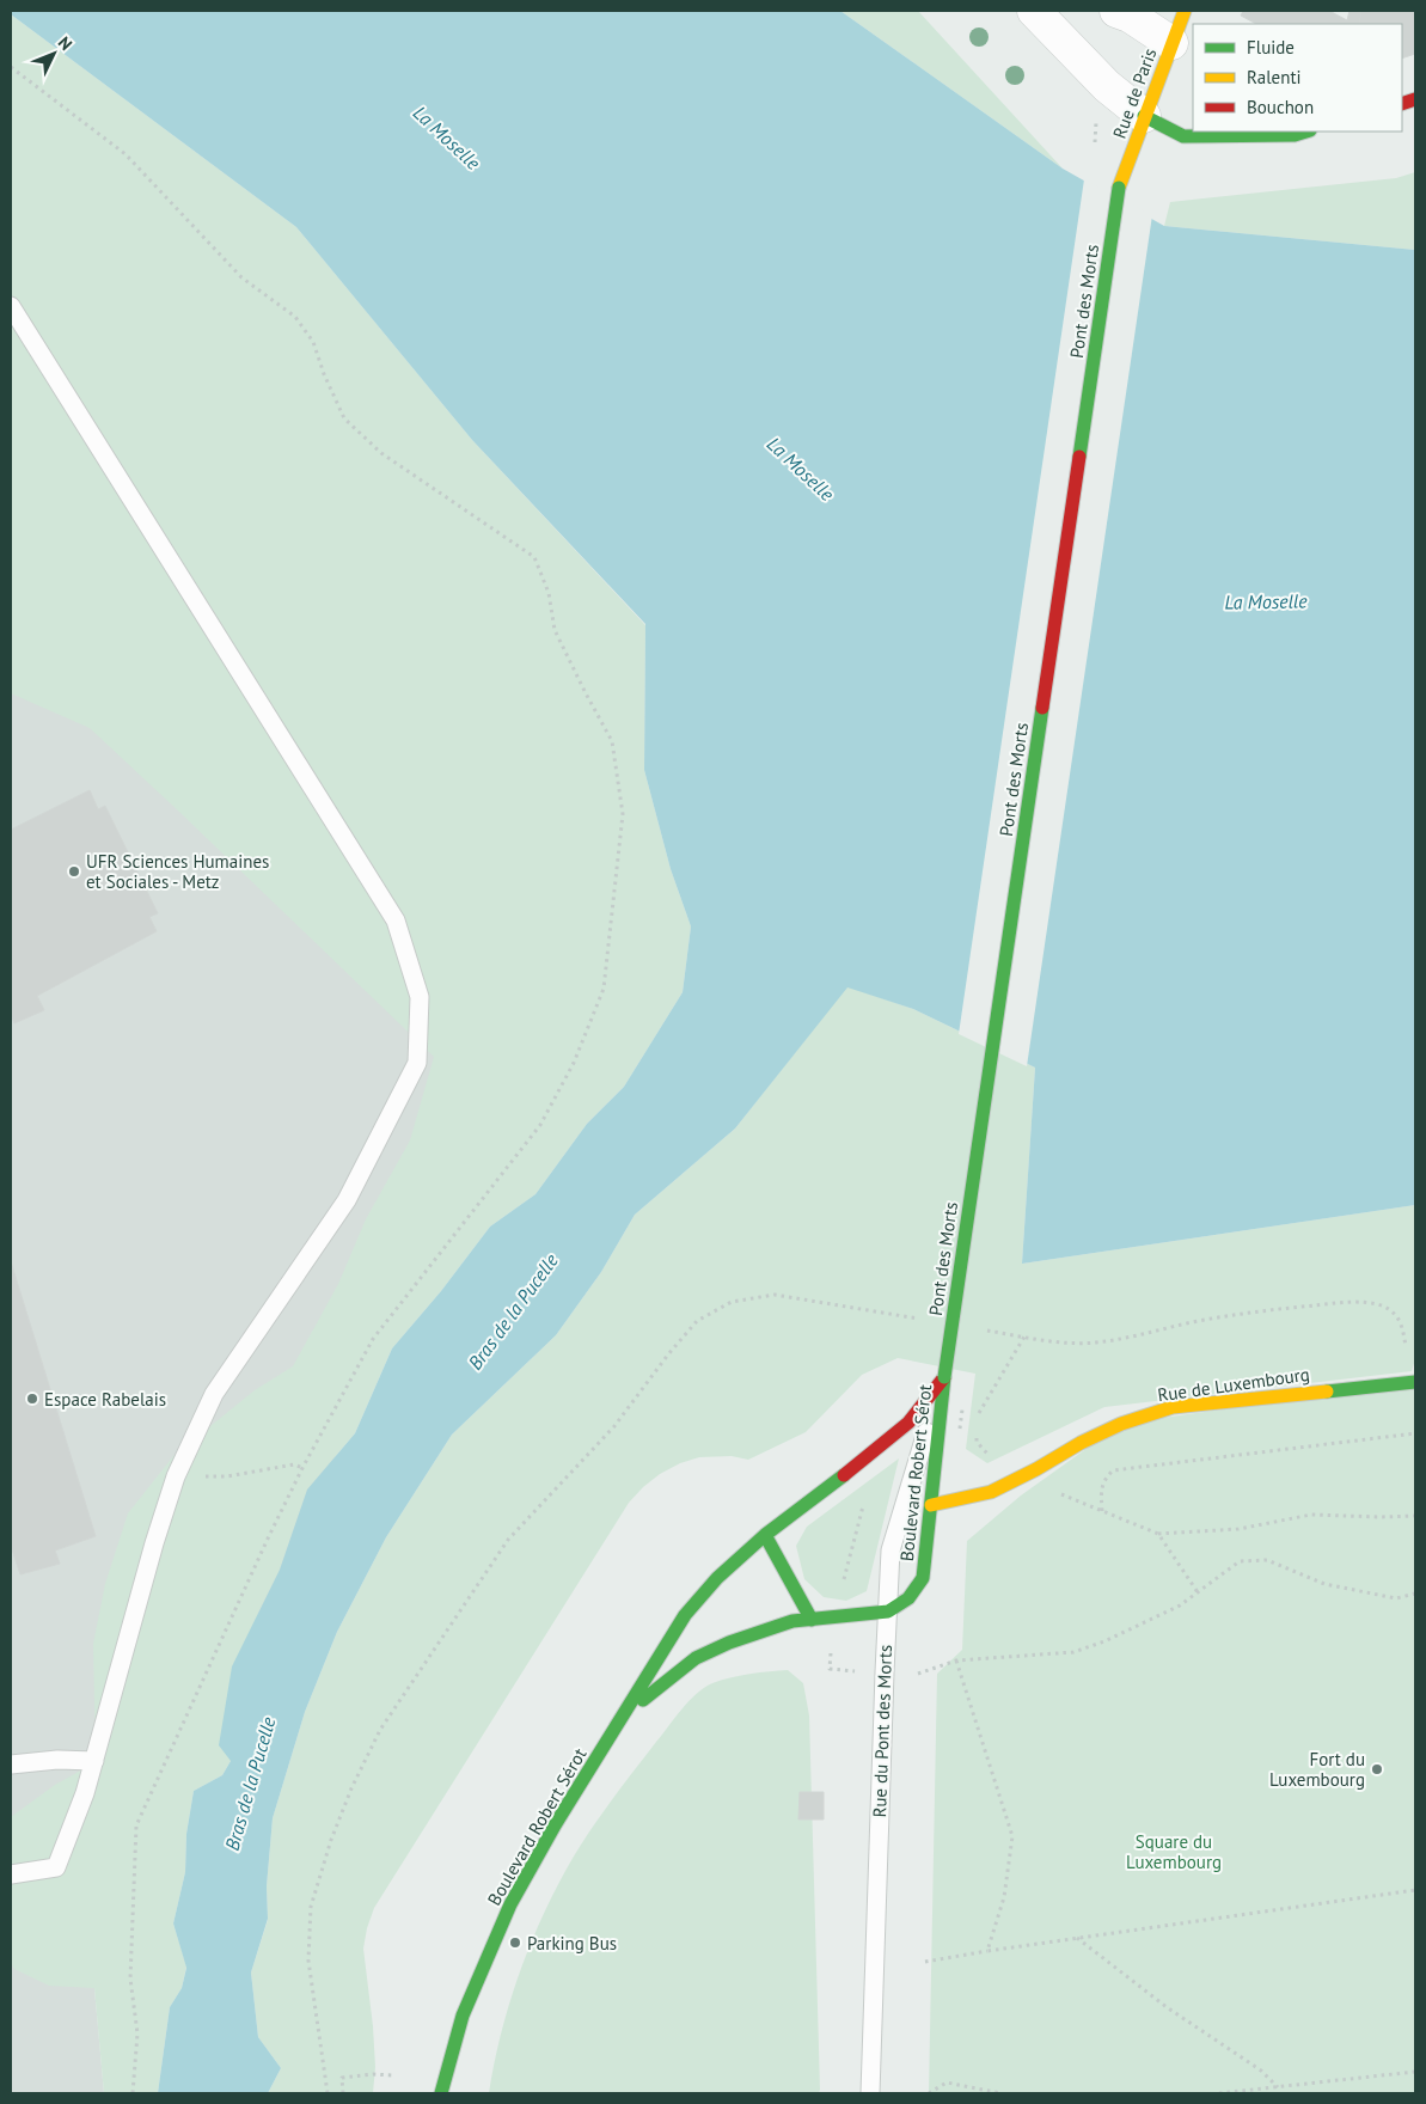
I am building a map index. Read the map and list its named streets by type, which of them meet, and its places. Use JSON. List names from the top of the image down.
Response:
{
  "streets": {
    "main road": [
      "Rue de Paris",
      "Pont des Morts",
      "Rue de Luxembourg",
      "Boulevard Robert Sérot"
    ],
    "lane": ["Rue du Pont des Morts"]
  },
  "crossings": [
    ["Rue de Paris", "Pont des Morts"],
    ["Pont des Morts", "Boulevard Robert Sérot"],
    ["Pont des Morts", "Rue du Pont des Morts"],
    ["Rue de Luxembourg", "Boulevard Robert Sérot"],
    ["Boulevard Robert Sérot", "Rue du Pont des Morts"]
  ],
  "water": ["La Moselle", "Bras de la Pucelle"],
  "parks": ["Square du Luxembourg"],
  "places": [
    "UFR Sciences Humaines et Sociales - Metz",
    "Espace Rabelais",
    "Fort du Luxembourg",
    "Parking Bus"
  ],
  "legend": ["Fluide", "Ralenti", "Bouchon"],
  "north": "top right"
}
